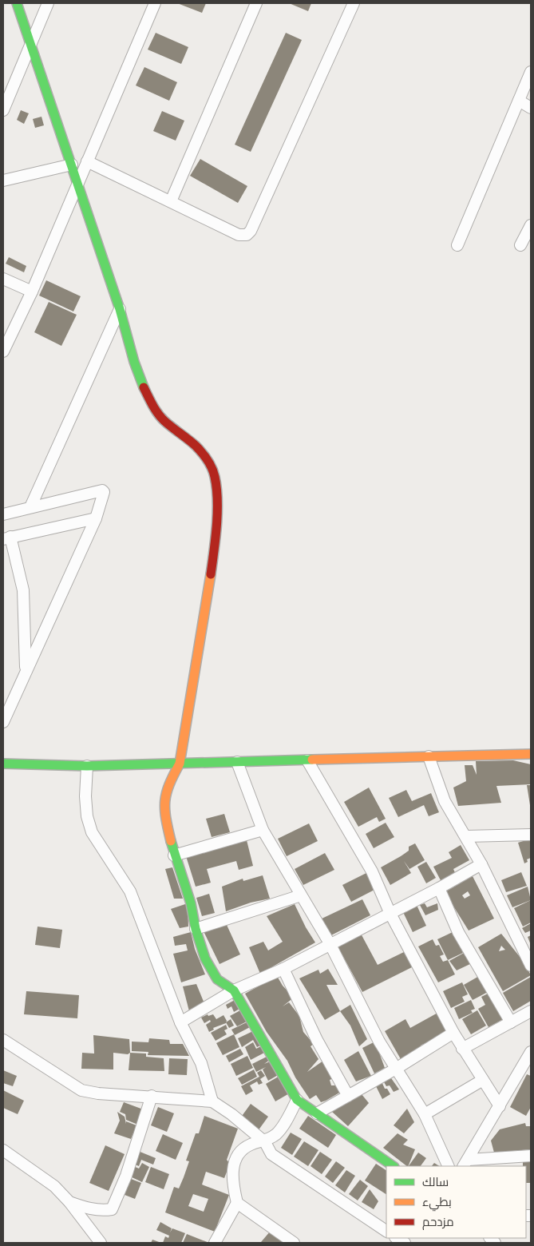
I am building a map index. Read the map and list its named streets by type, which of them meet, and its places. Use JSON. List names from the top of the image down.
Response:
{
  "legend": ["سالك", "بطيء", "مزدحم"]
}
